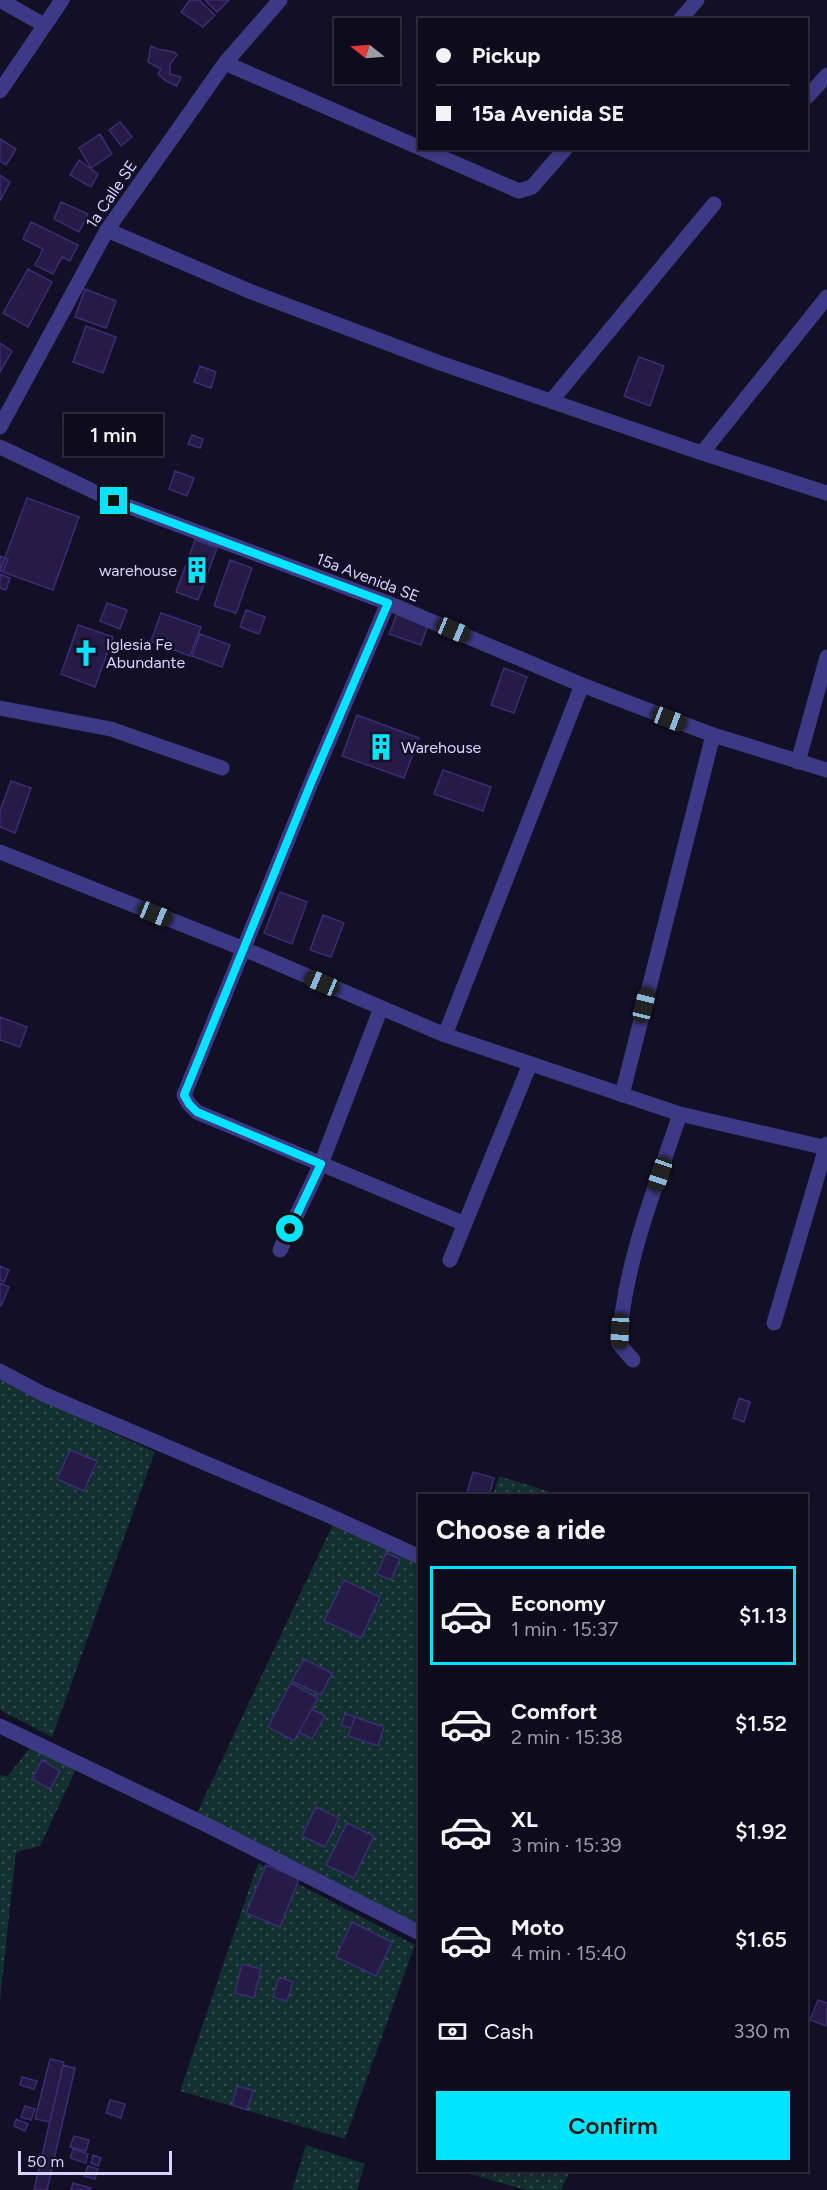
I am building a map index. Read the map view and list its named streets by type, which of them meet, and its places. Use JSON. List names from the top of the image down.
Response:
{
  "streets": {
    "street": ["1a Calle SE", "15a Avenida SE"]
  },
  "places": {
    "building": ["warehouse", "Warehouse"],
    "church": ["Iglesia Fe Abundante"]
  },
  "scale_bar": "50 m",
  "north": "left",
  "page": {
    "banner": ["Pickup", "15a Avenida SE"],
    "bubble": "1 min",
    "heading": "Choose a ride",
    "list": [
      {
        "name": "Economy",
        "note": "1 min · 15:37",
        "value": "$1.13"
      },
      {
        "name": "Comfort",
        "note": "2 min · 15:38",
        "value": "$1.52"
      },
      {
        "name": "XL",
        "note": "3 min · 15:39",
        "value": "$1.92"
      },
      {
        "name": "Moto",
        "note": "4 min · 15:40",
        "value": "$1.65"
      }
    ],
    "pay": ["Cash", "330 m"],
    "buttons": "Confirm",
    "scale": "50 m"
  }
}
